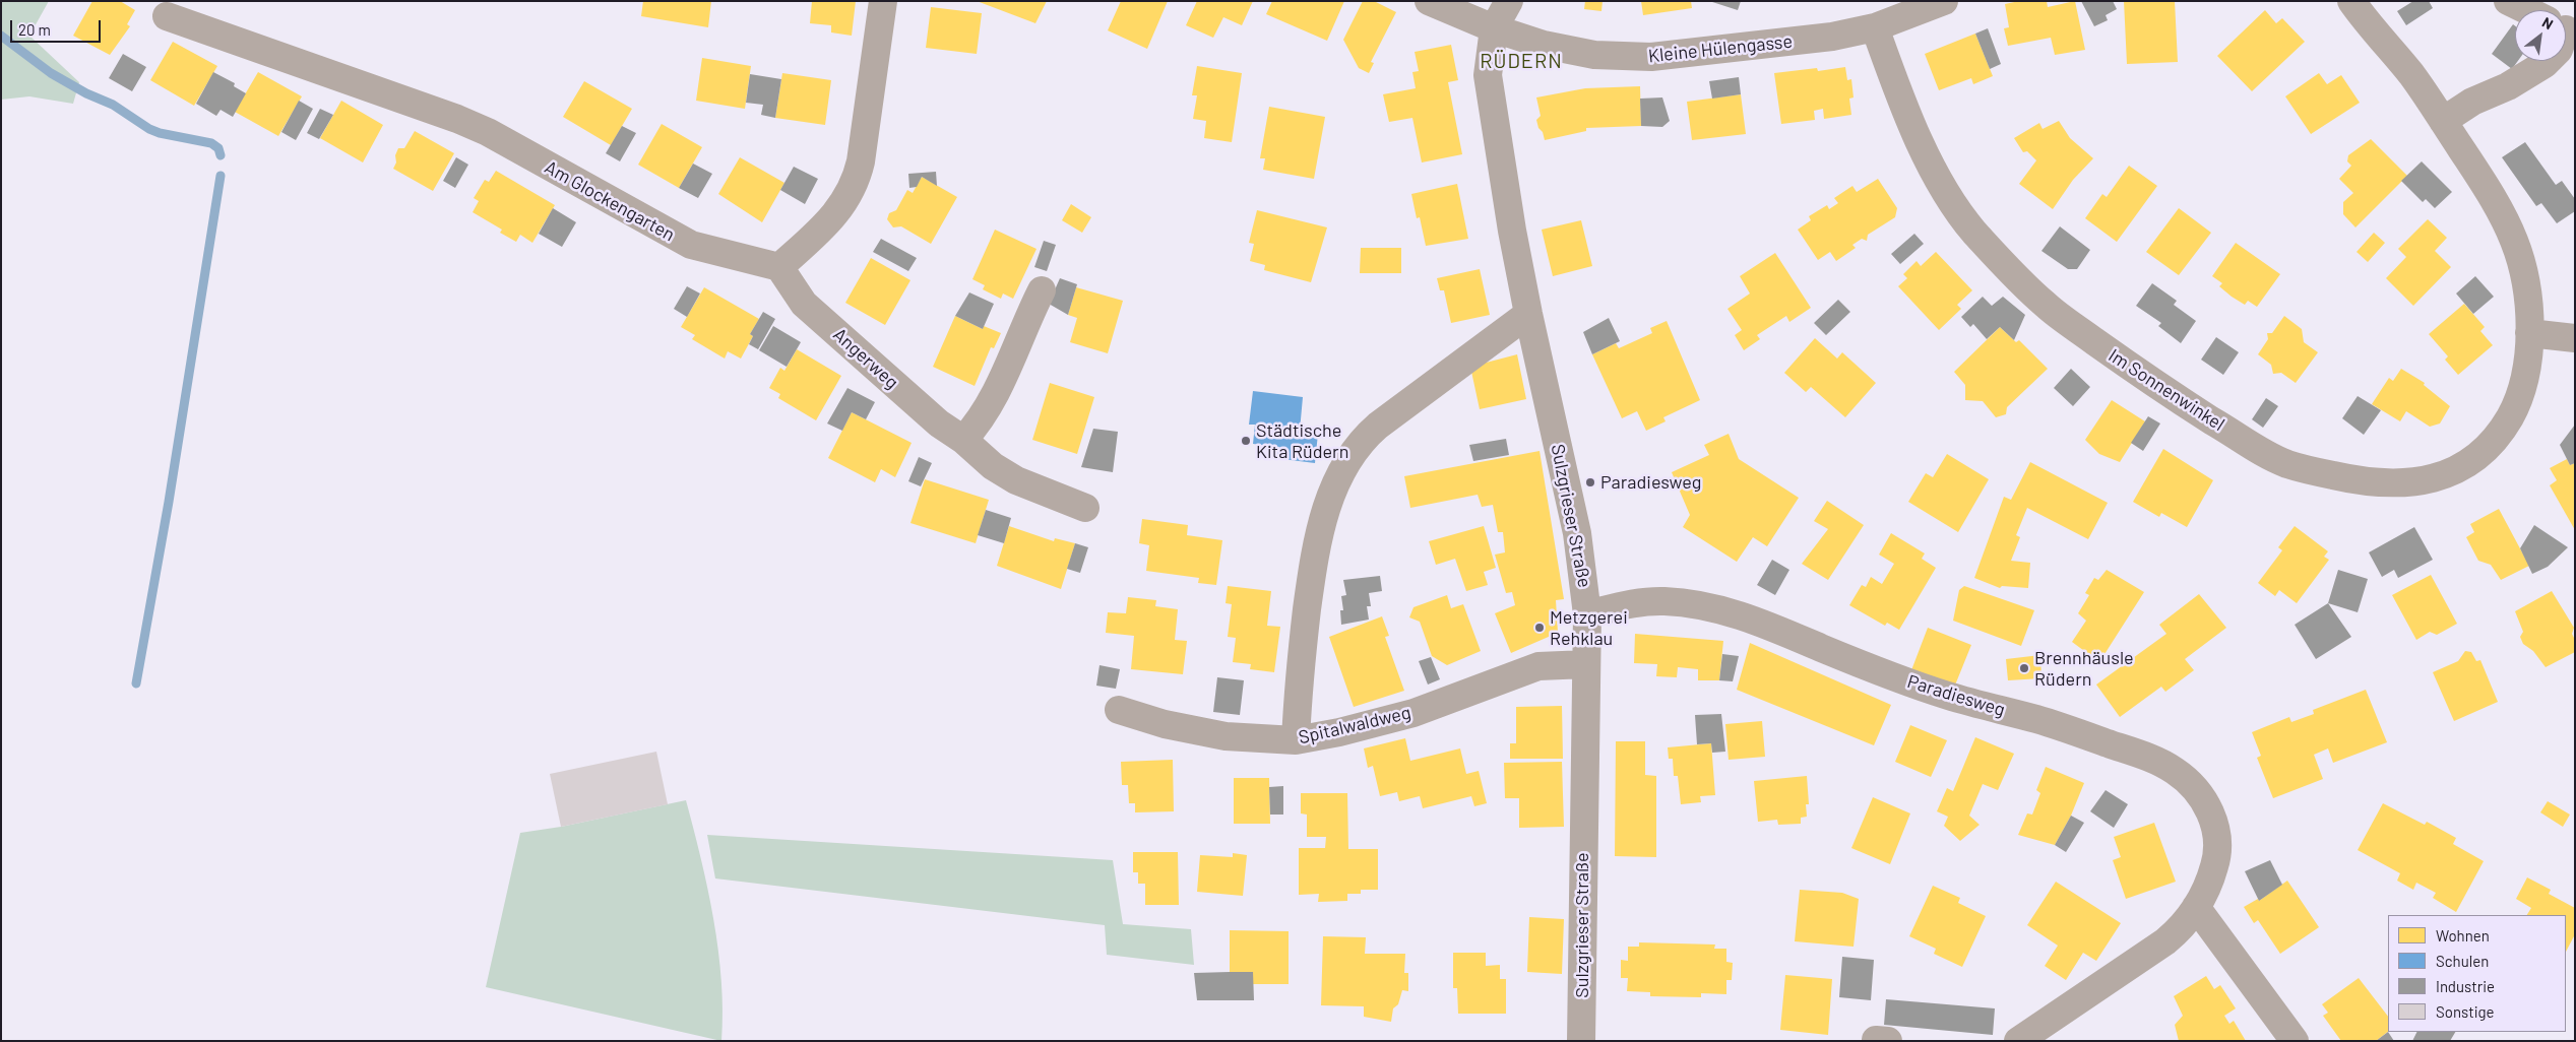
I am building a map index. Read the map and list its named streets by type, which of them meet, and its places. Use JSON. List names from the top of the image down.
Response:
{
  "streets": {
    "street": [
      "Kleine Hülengasse",
      "Am Glockengarten",
      "Angerweg",
      "Im Sonnenwinkel",
      "Sulzgrieser Straße",
      "Paradiesweg",
      "Spitalwaldweg"
    ]
  },
  "crossings": [
    ["Kleine Hülengasse", "Im Sonnenwinkel"],
    ["Kleine Hülengasse", "Sulzgrieser Straße"],
    ["Am Glockengarten", "Angerweg"],
    ["Sulzgrieser Straße", "Paradiesweg"],
    ["Sulzgrieser Straße", "Spitalwaldweg"]
  ],
  "districts": ["RÜDERN"],
  "places": [
    "Städtische Kita Rüdern",
    "Paradiesweg",
    "Metzgerei Rehklau",
    "Brennhäusle Rüdern"
  ],
  "legend": [
    "Wohnen",
    "Schulen",
    "Industrie",
    "Sonstige"
  ],
  "scale_bar": "20 m",
  "north": "top right"
}
